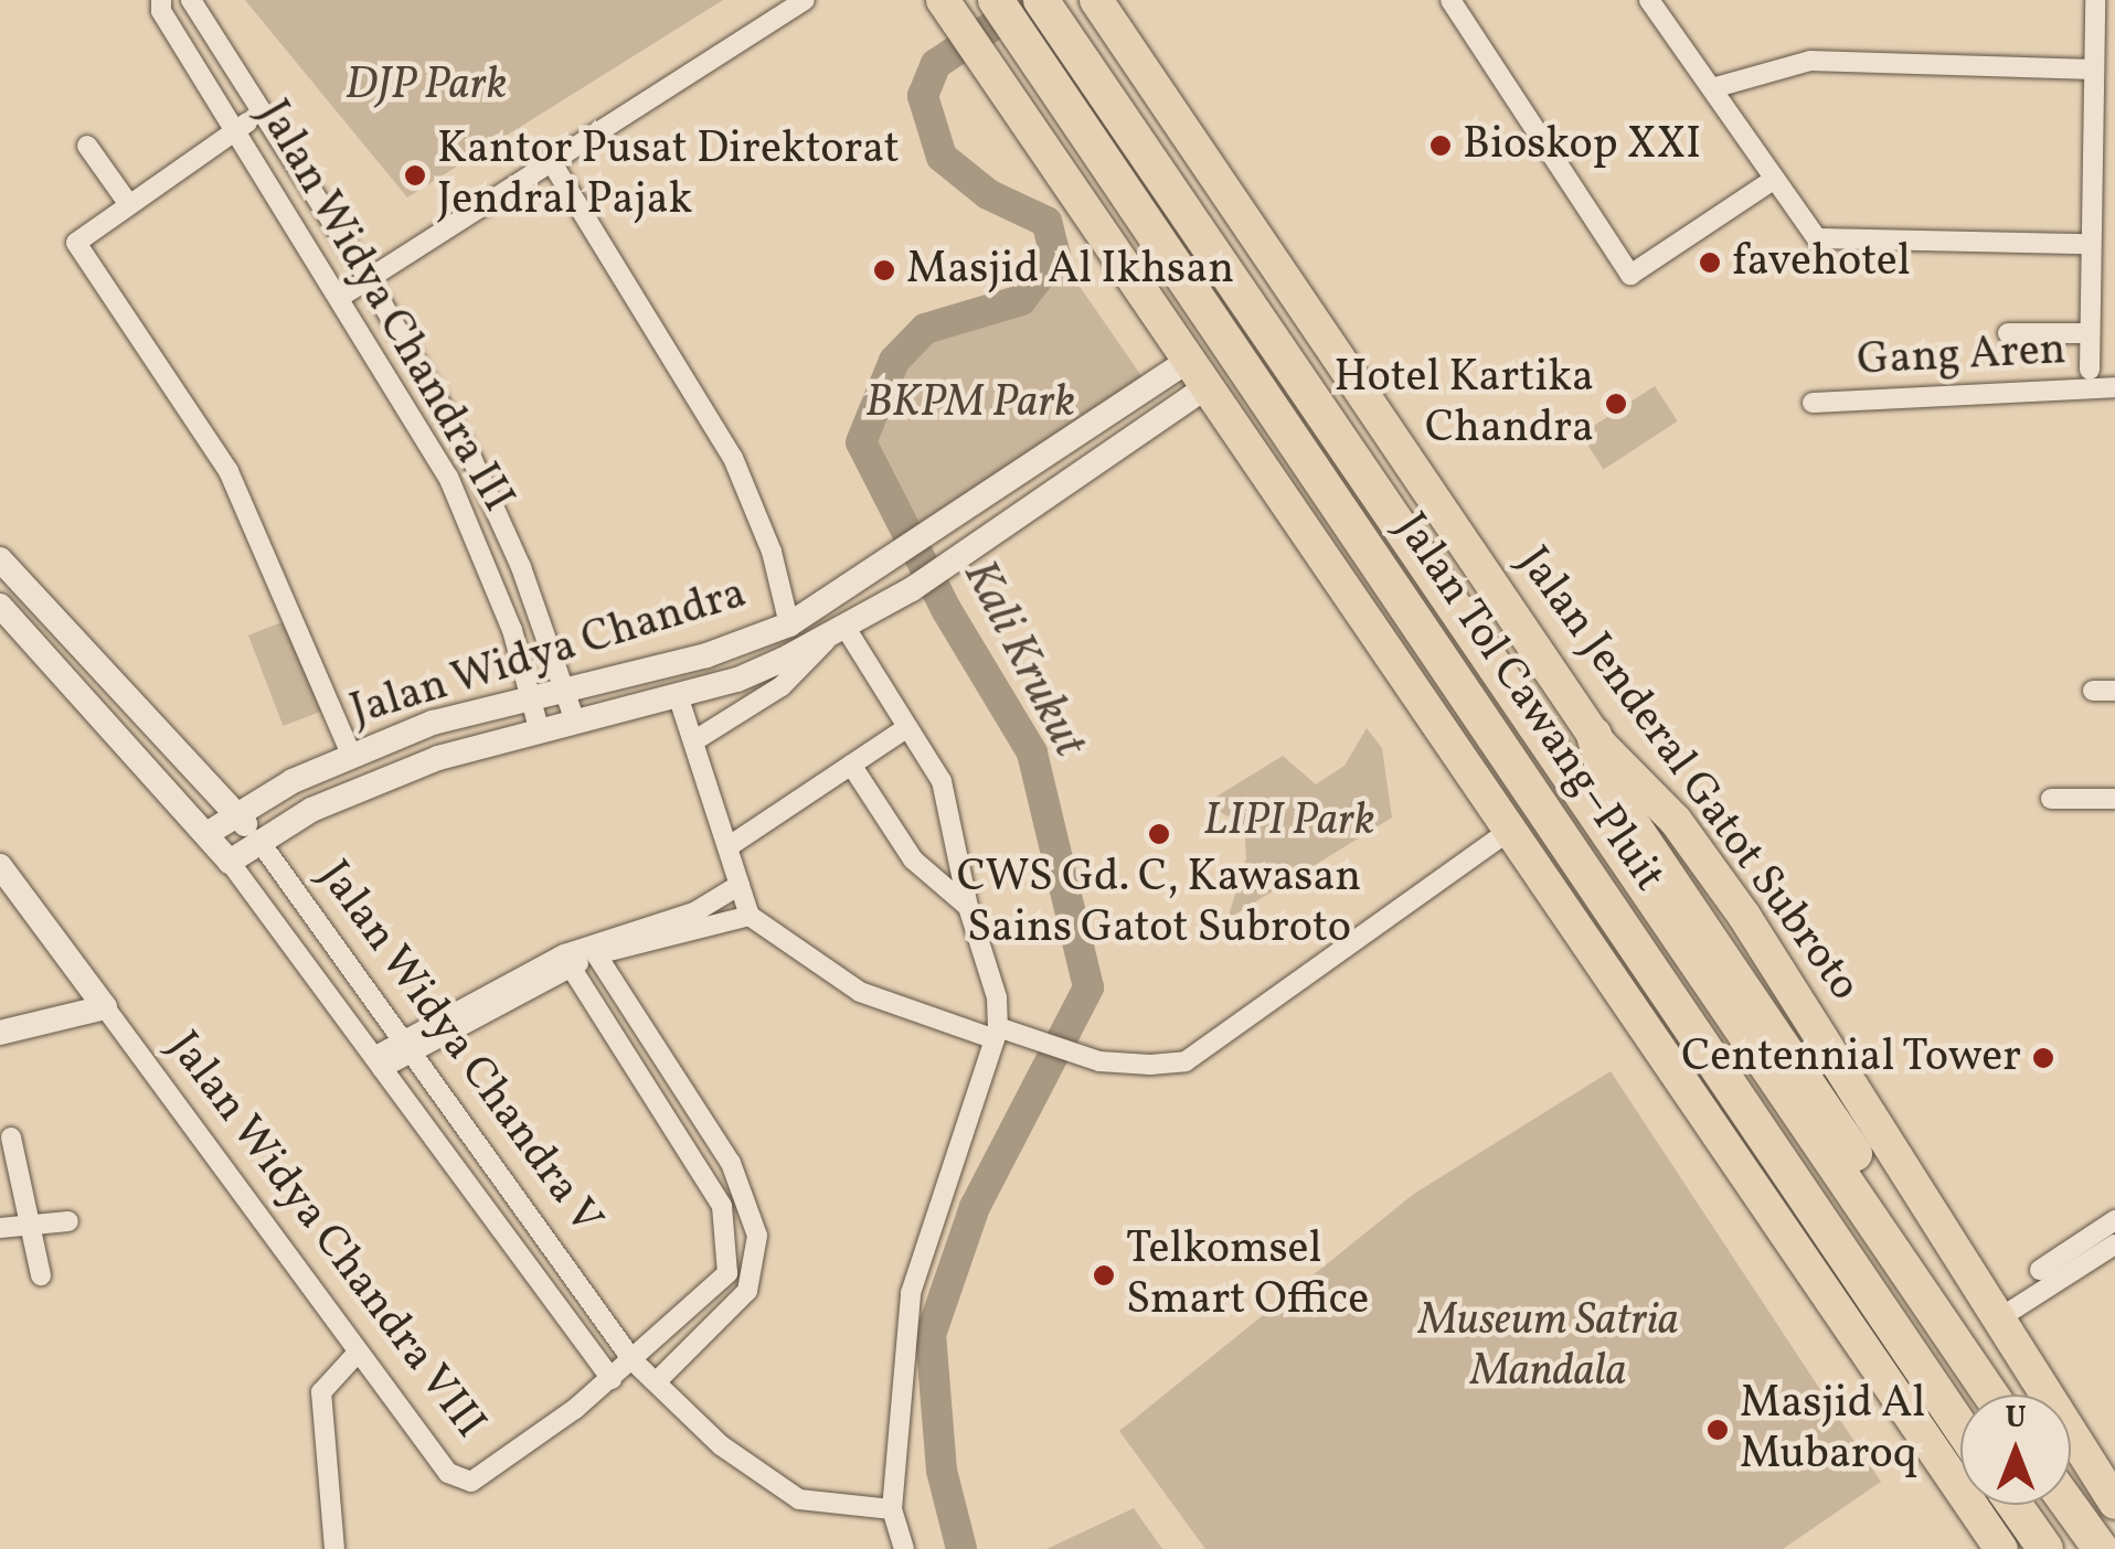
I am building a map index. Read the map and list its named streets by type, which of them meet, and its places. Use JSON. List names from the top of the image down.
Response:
{
  "streets": {
    "highway": ["Jalan Tol Cawang–Pluit", "Jalan Jenderal Gatot Subroto"],
    "street": [
      "Jalan Widya Chandra III",
      "Gang Aren",
      "Jalan Widya Chandra",
      "Jalan Widya Chandra V",
      "Jalan Widya Chandra VIII"
    ]
  },
  "crossings": [
    ["Jalan Widya Chandra III", "Jalan Widya Chandra"],
    ["Jalan Widya Chandra", "Jalan Widya Chandra V"],
    ["Jalan Widya Chandra V", "Jalan Widya Chandra VIII"]
  ],
  "water": ["Kali Krukut"],
  "parks": [
    "DJP Park",
    "BKPM Park",
    "LIPI Park",
    "Museum Satria Mandala"
  ],
  "places": [
    "Bioskop XXI",
    "Kantor Pusat Direktorat Jendral Pajak",
    "favehotel",
    "Masjid Al Ikhsan",
    "Hotel Kartika Chandra",
    "CWS Gd. C, Kawasan Sains Gatot Subroto",
    "Centennial Tower",
    "Telkomsel Smart Office",
    "Masjid Al Mubaroq"
  ],
  "north": "top"
}
